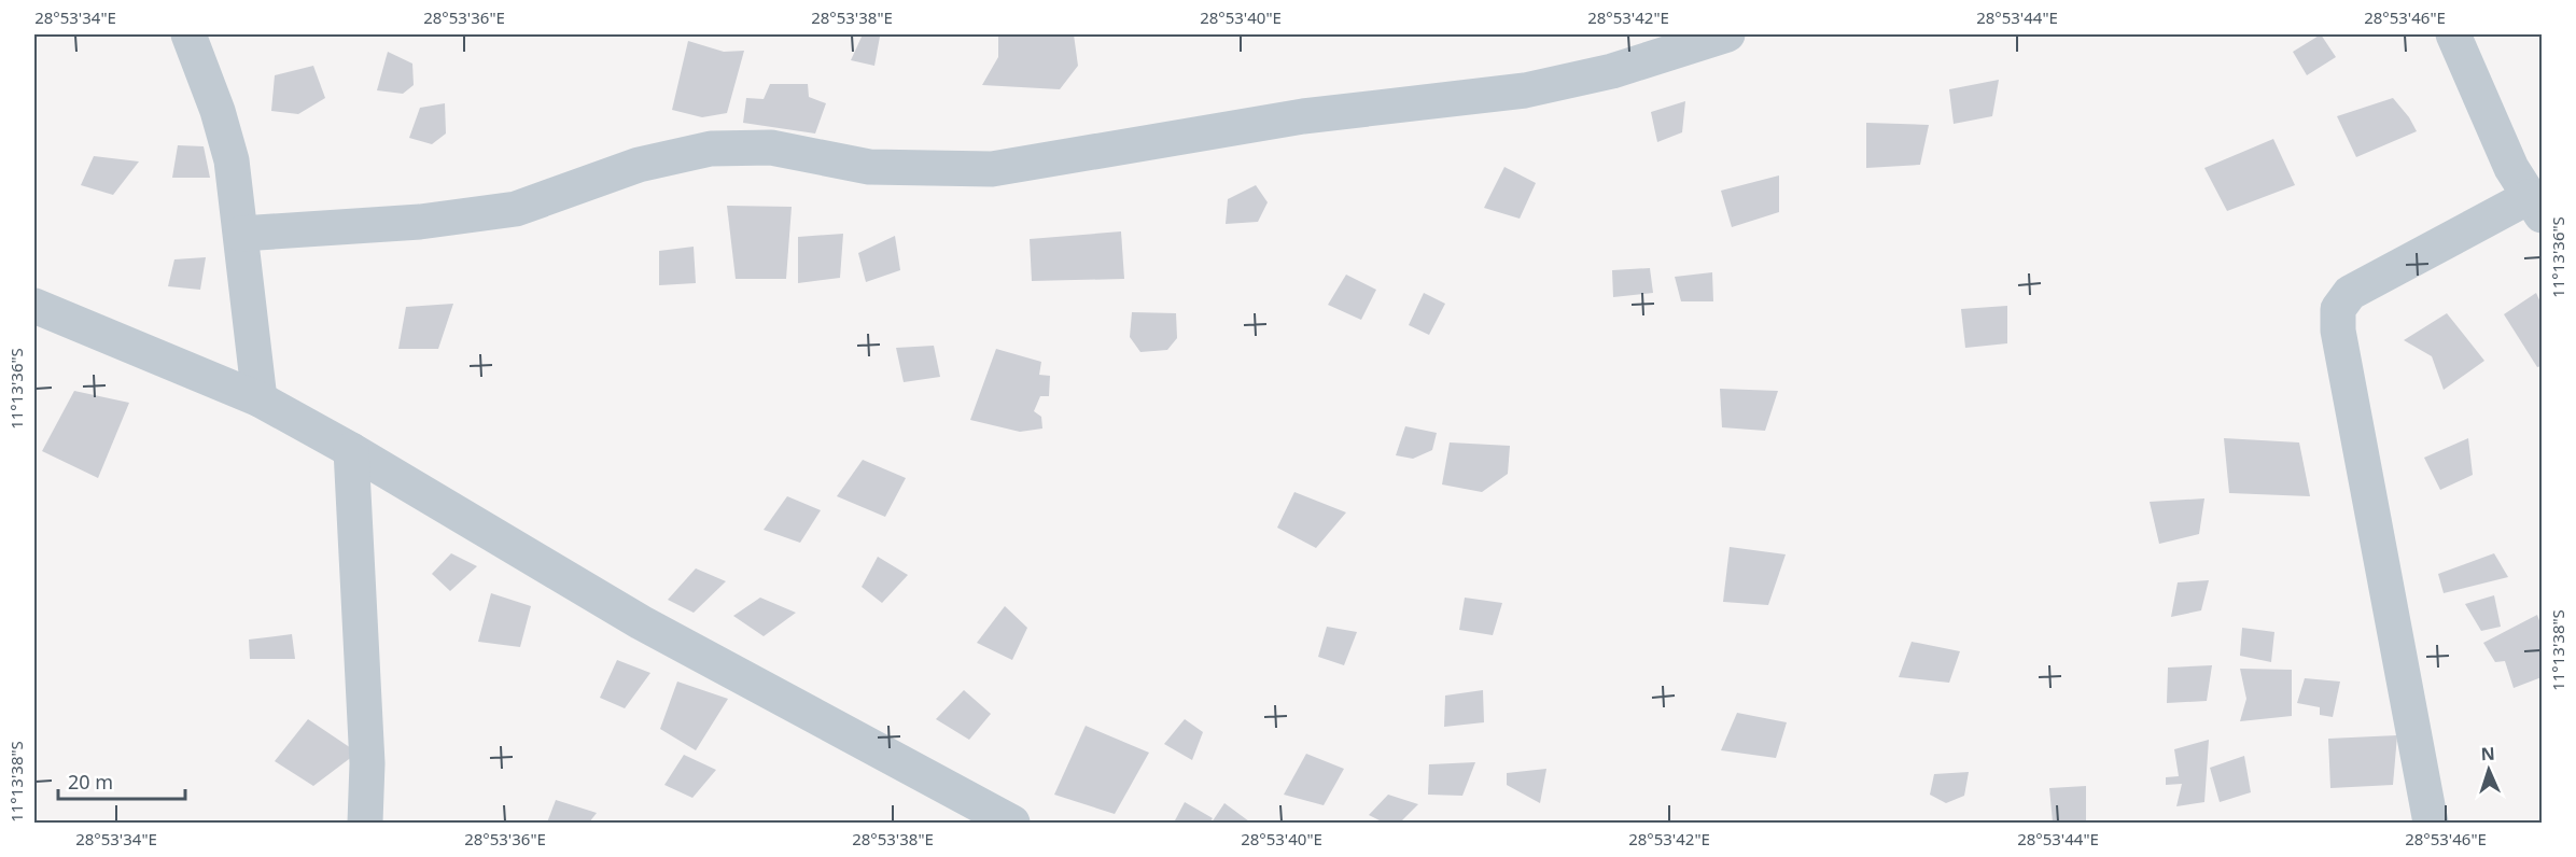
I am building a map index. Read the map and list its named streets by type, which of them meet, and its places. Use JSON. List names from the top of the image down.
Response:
{
  "scale_bar": "20 m",
  "north": "top",
  "coordinates": [
    "28°53'34\"E",
    "28°53'36\"E",
    "28°53'38\"E",
    "28°53'40\"E",
    "28°53'42\"E",
    "28°53'44\"E",
    "28°53'46\"E",
    "11°13'36\"S",
    "11°13'38\"S"
  ]
}
